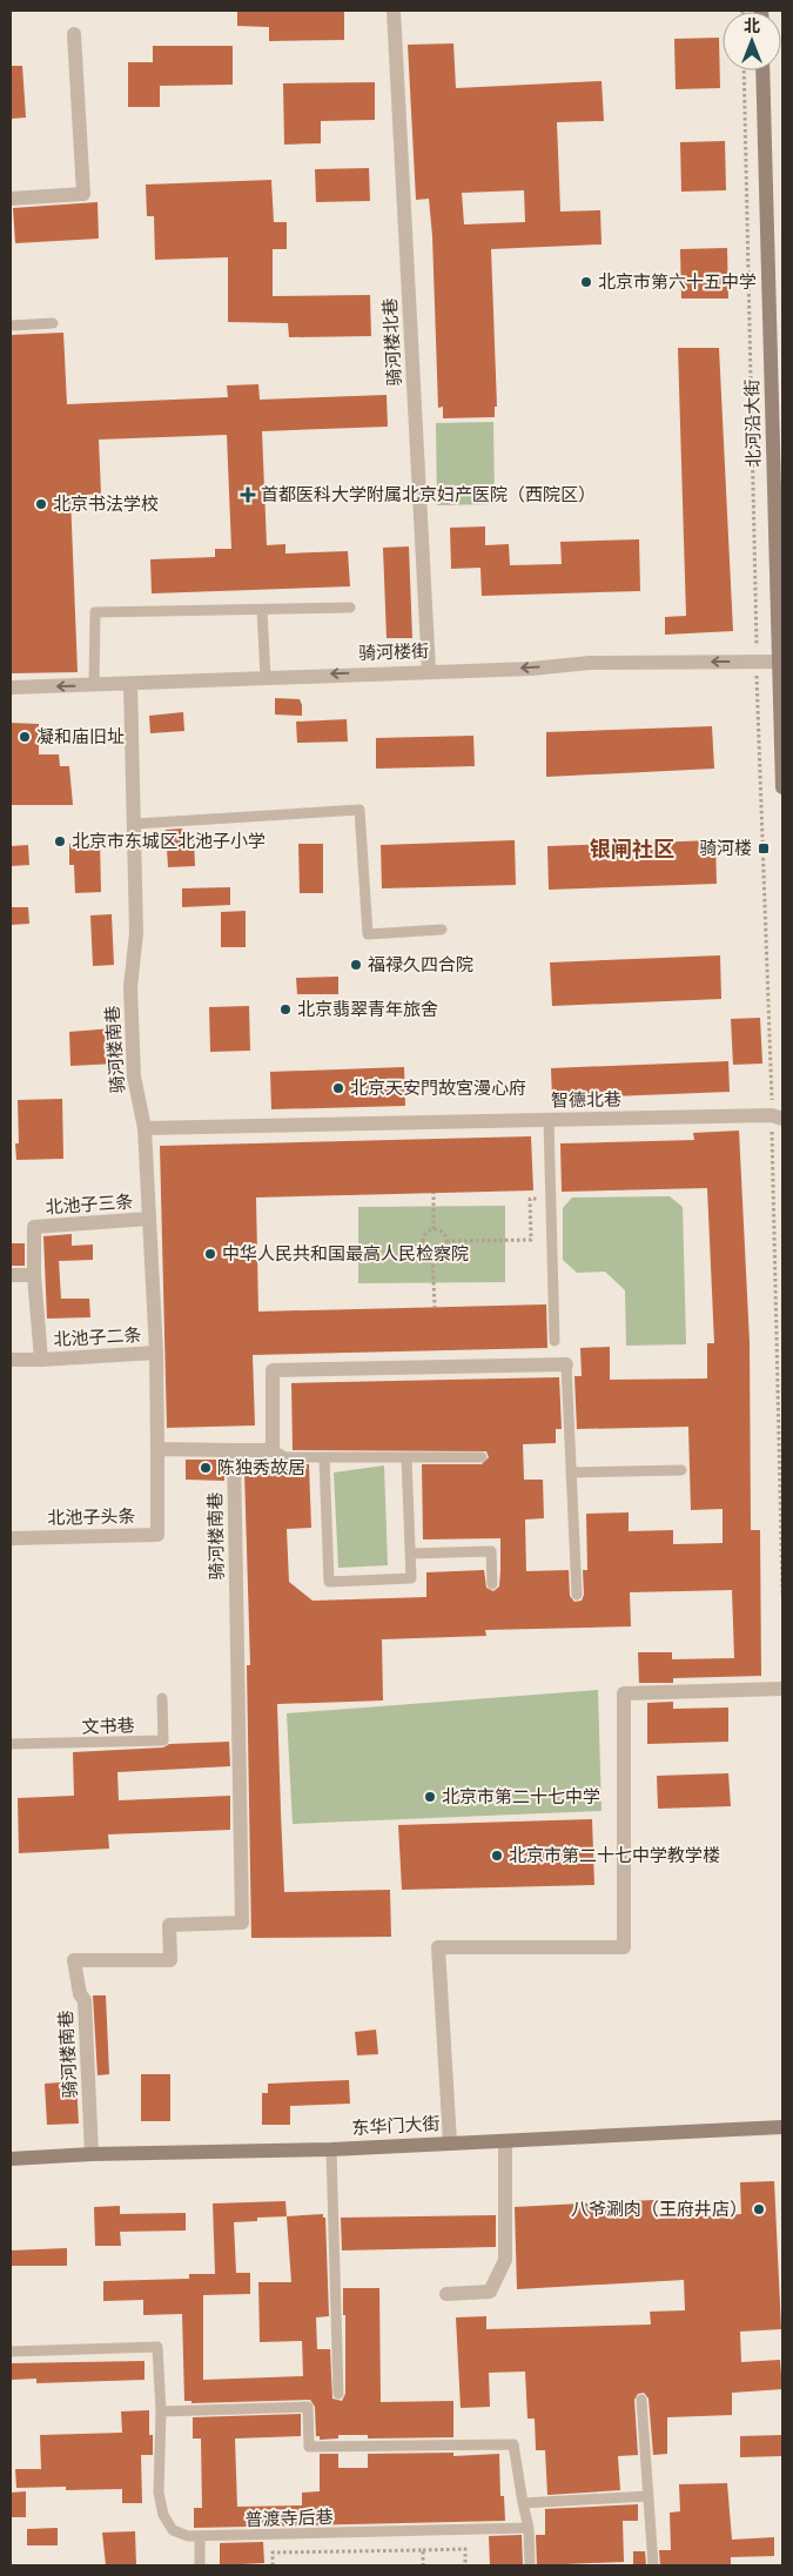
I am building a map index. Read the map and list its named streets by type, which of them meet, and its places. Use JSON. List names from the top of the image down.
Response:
{
  "streets": {
    "main road": ["北河沿大街", "东华门大街"],
    "street": [
      "骑河楼北巷",
      "骑河楼街",
      "骑河楼南巷",
      "智德北巷",
      "北池子三条",
      "北池子二条",
      "北池子头条"
    ],
    "lane": ["文书巷", "普渡寺后巷"]
  },
  "crossings": [
    ["骑河楼北巷", "骑河楼街"],
    ["北河沿大街", "骑河楼街"],
    ["骑河楼街", "骑河楼南巷"],
    ["骑河楼南巷", "智德北巷"],
    ["骑河楼南巷", "北池子三条"],
    ["骑河楼南巷", "北池子二条"],
    ["骑河楼南巷", "北池子头条"],
    ["骑河楼南巷", "东华门大街"],
    ["北池子三条", "北池子二条"]
  ],
  "one_way": ["骑河楼街"],
  "districts": ["银闸社区"],
  "places": {
    "other": [
      "北京市第六十五中学",
      "北京书法学校",
      "凝和庙旧址",
      "北京市东城区北池子小学",
      "福禄久四合院",
      "北京翡翠青年旅舍",
      "北京天安門故宮漫心府",
      "中华人民共和国最高人民检察院",
      "陈独秀故居",
      "北京市第二十七中学",
      "北京市第二十七中学教学楼",
      "八爷涮肉（王府井店）"
    ],
    "health": ["首都医科大学附属北京妇产医院（西院区）"],
    "transit": ["骑河楼"]
  },
  "north": "top"
}
